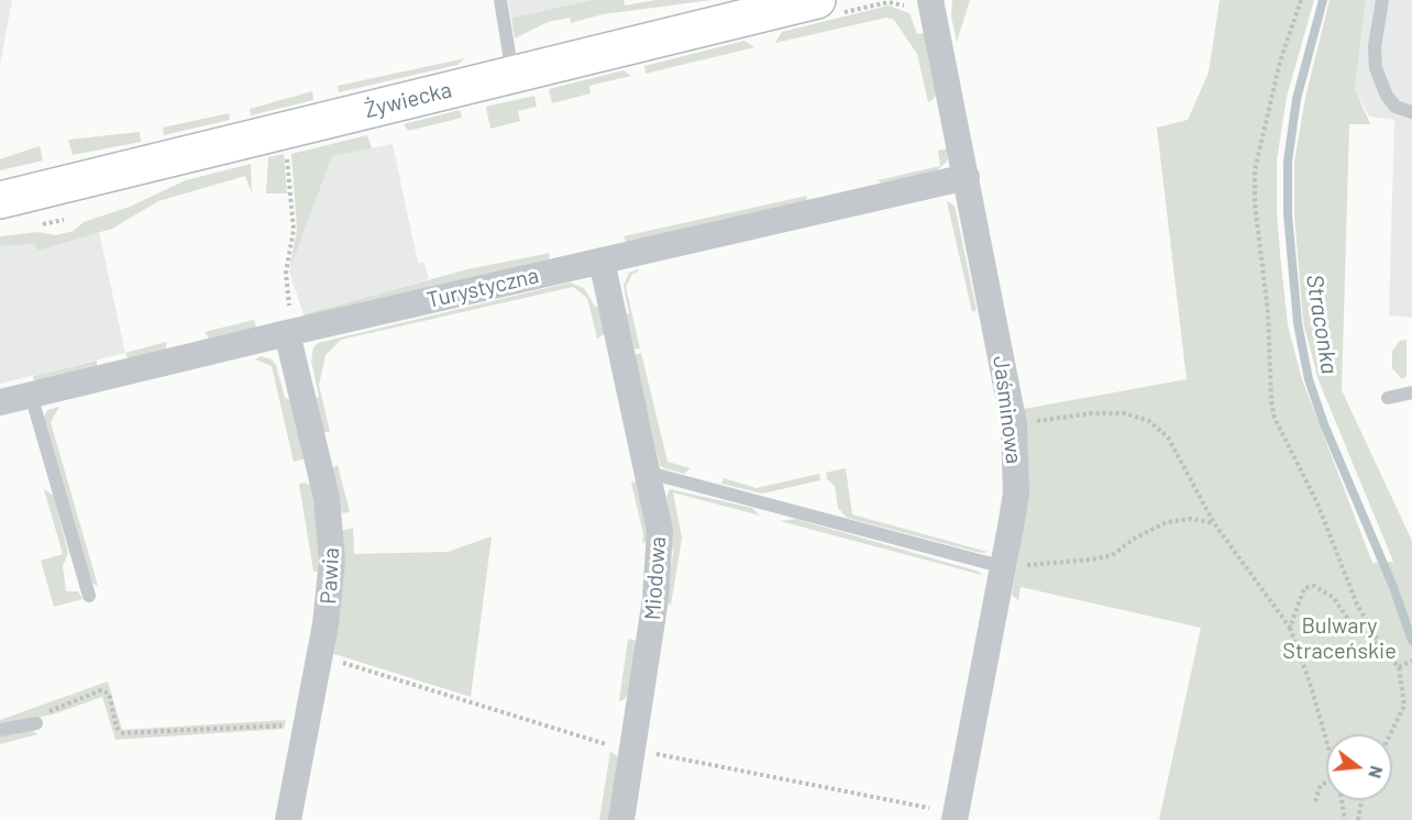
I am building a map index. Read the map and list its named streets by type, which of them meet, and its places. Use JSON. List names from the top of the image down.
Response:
{
  "streets": {
    "main road": ["Żywiecka"],
    "street": [
      "Turystyczna",
      "Jaśminowa",
      "Pawia",
      "Miodowa"
    ]
  },
  "crossings": [
    ["Turystyczna", "Jaśminowa"],
    ["Turystyczna", "Pawia"],
    ["Turystyczna", "Miodowa"]
  ],
  "water": ["Straconka"],
  "parks": ["Bulwary Straceńskie"],
  "north": "right"
}
